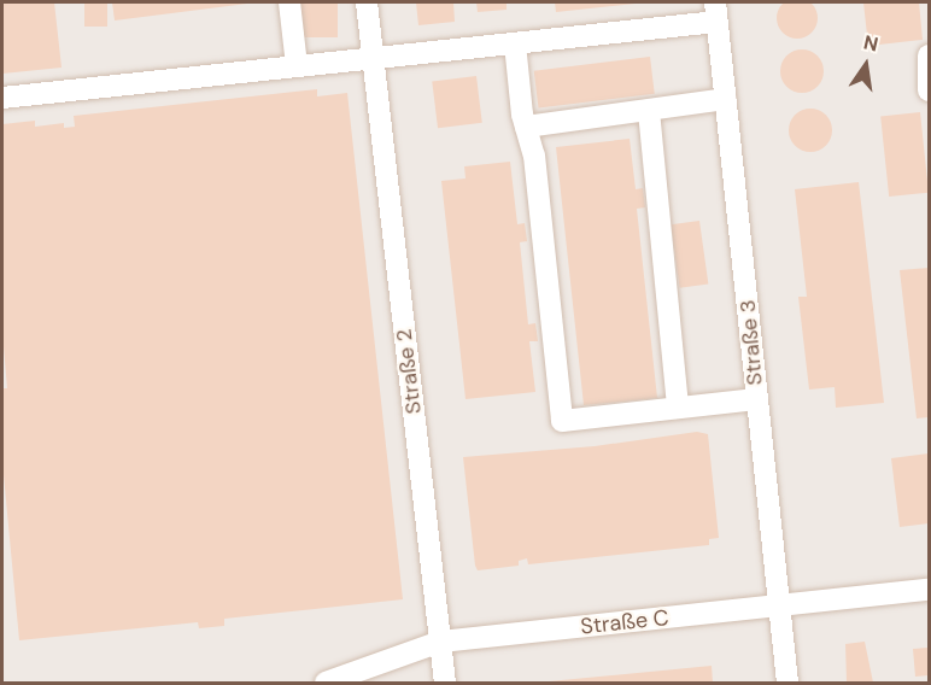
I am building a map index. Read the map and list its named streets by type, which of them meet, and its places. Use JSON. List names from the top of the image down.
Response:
{
  "streets": {
    "lane": ["Straße 3", "Straße 2", "Straße C"]
  },
  "crossings": [
    ["Straße 3", "Straße C"],
    ["Straße 2", "Straße C"]
  ],
  "north": "top"
}
